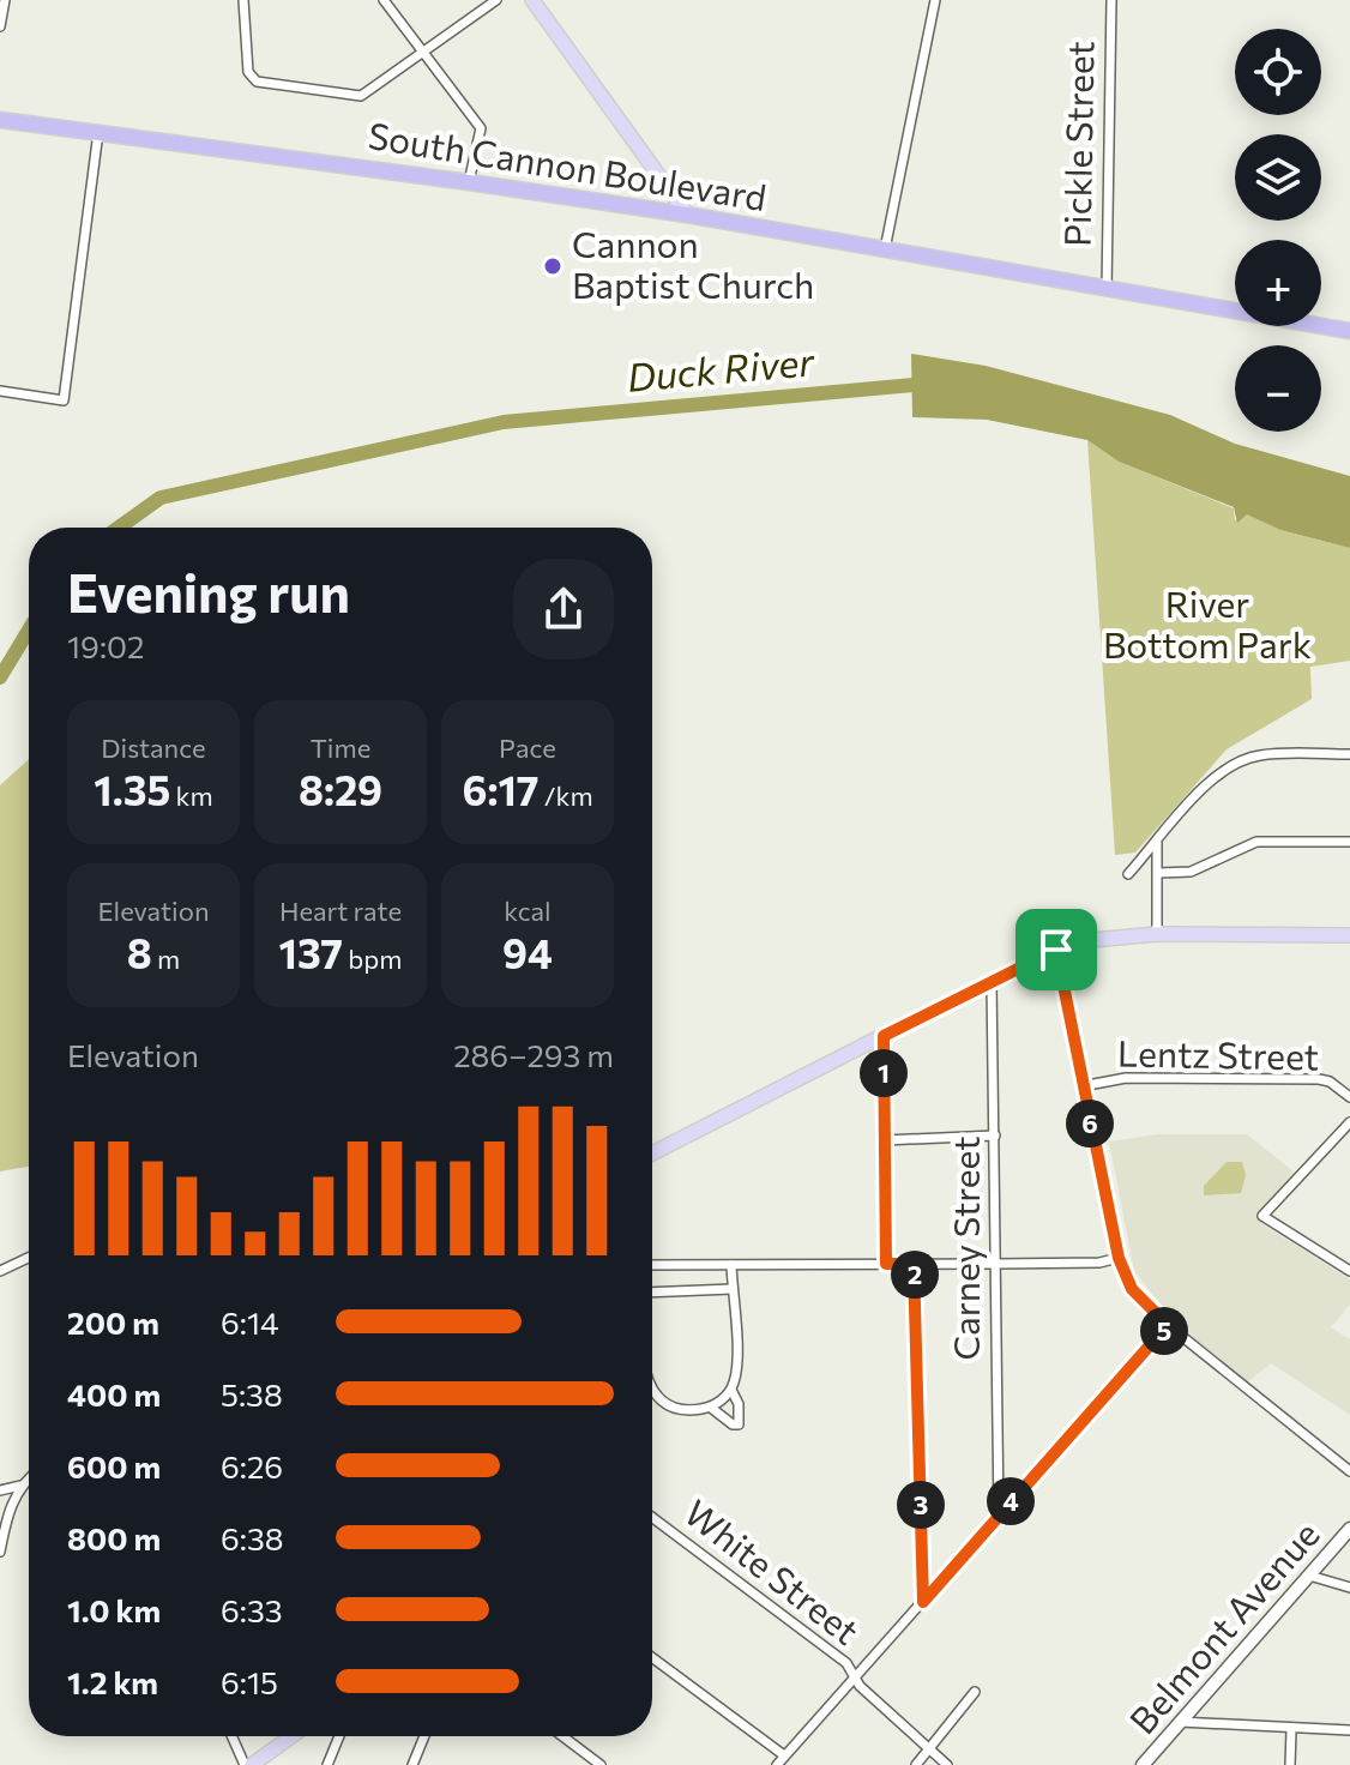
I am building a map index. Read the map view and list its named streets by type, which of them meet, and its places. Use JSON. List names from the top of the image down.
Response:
{
  "streets": {
    "highway": ["South Cannon Boulevard"],
    "main road": ["Belmont Avenue"],
    "street": [
      "Pickle Street",
      "Lentz Street",
      "Carney Street",
      "White Street"
    ]
  },
  "crossings": [
    ["Pickle Street", "South Cannon Boulevard"]
  ],
  "water": ["Duck River"],
  "parks": ["River Bottom Park"],
  "places": ["Cannon Baptist Church"],
  "page": {
    "map_buttons": ["+", "−"],
    "heading": ["Evening run", "19:02"],
    "stats": [
      ["Distance", "1.35 km"],
      ["Time", "8:29"],
      ["Pace", "6:17 /km"],
      ["Elevation", "8 m"],
      ["Heart rate", "137 bpm"],
      ["kcal", "94"]
    ],
    "chart": ["Elevation", "286–293 m"],
    "pins": [
      "1",
      "6",
      "2",
      "5",
      "4",
      "3"
    ],
    "list": [
      {
        "name": "200 m",
        "note": "6:14"
      },
      {
        "name": "400 m",
        "note": "5:38"
      },
      {
        "name": "600 m",
        "note": "6:26"
      },
      {
        "name": "800 m",
        "note": "6:38"
      },
      {
        "name": "1.0 km",
        "note": "6:33"
      },
      {
        "name": "1.2 km",
        "note": "6:15"
      }
    ]
  }
}
